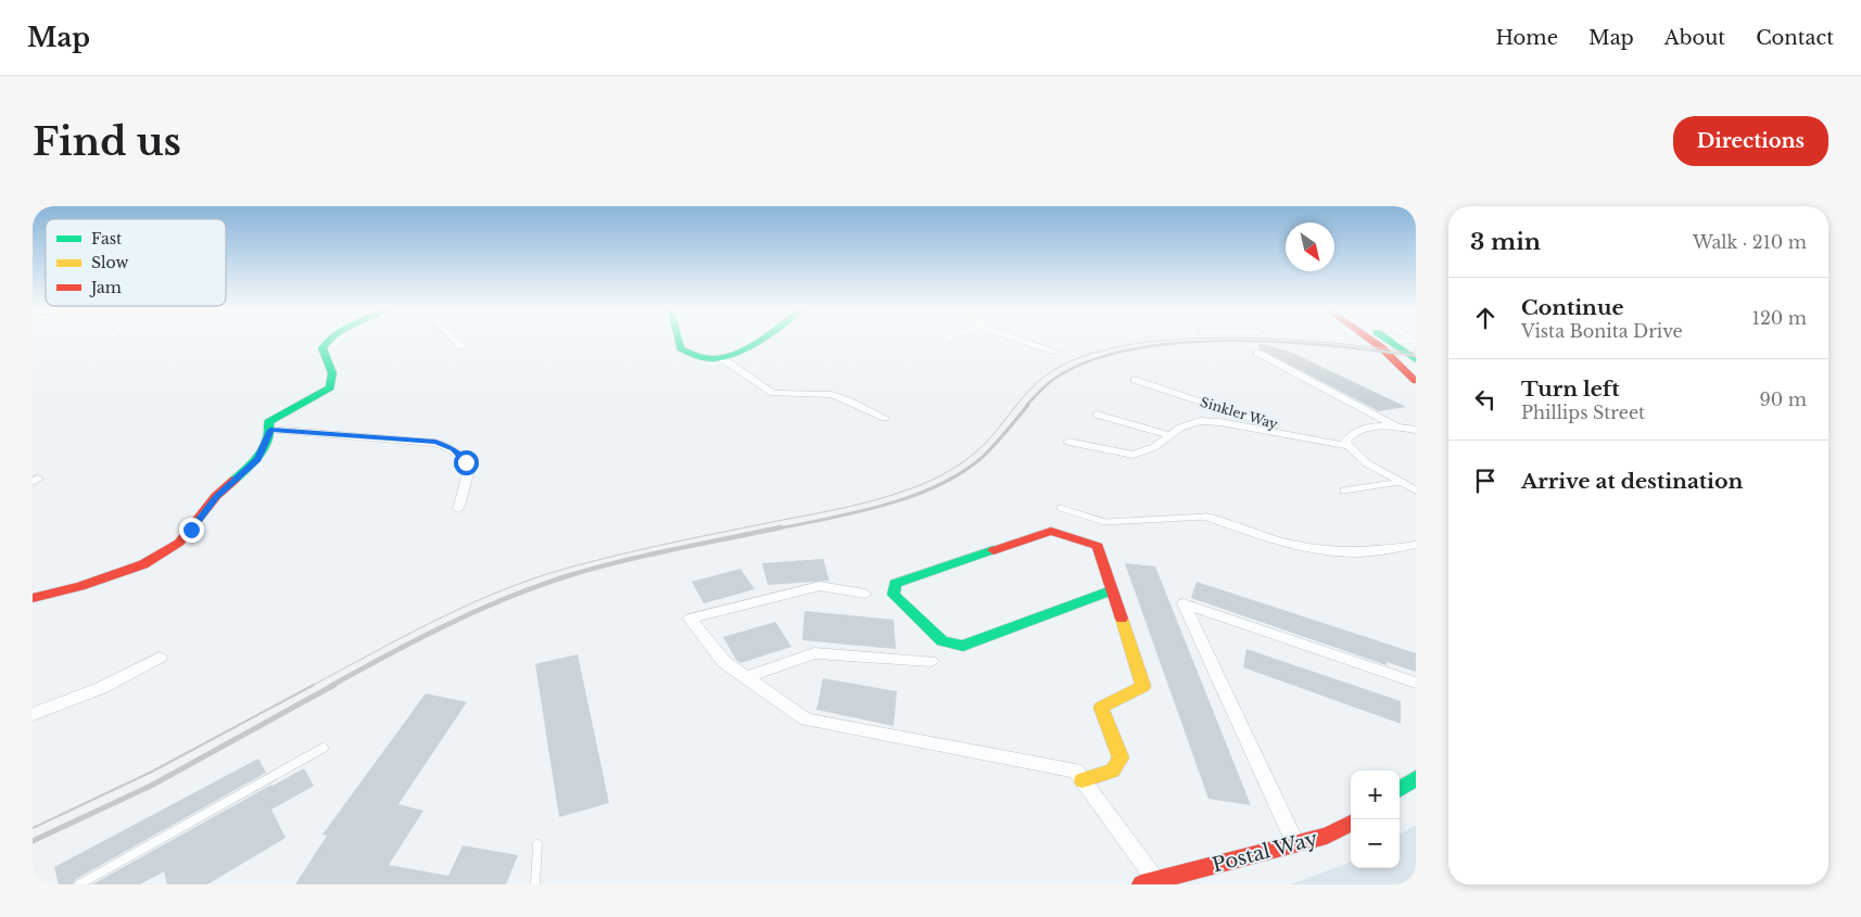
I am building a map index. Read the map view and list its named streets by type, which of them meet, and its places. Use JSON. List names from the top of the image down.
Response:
{
  "streets": {
    "street": ["Sinkler Way", "Postal Way"]
  },
  "legend": ["Fast", "Slow", "Jam"],
  "north": "bottom right",
  "page": {
    "header": "Map",
    "nav": [
      "Home",
      "Map",
      "About",
      "Contact"
    ],
    "buttons": "Directions",
    "title": "Find us",
    "heading": ["3 min", "Walk · 210 m"],
    "list": [
      ["Continue", "Vista Bonita Drive", "120 m"],
      ["Turn left", "Phillips Street", "90 m"],
      "Arrive at destination"
    ],
    "map_buttons": ["+", "−"]
  }
}
